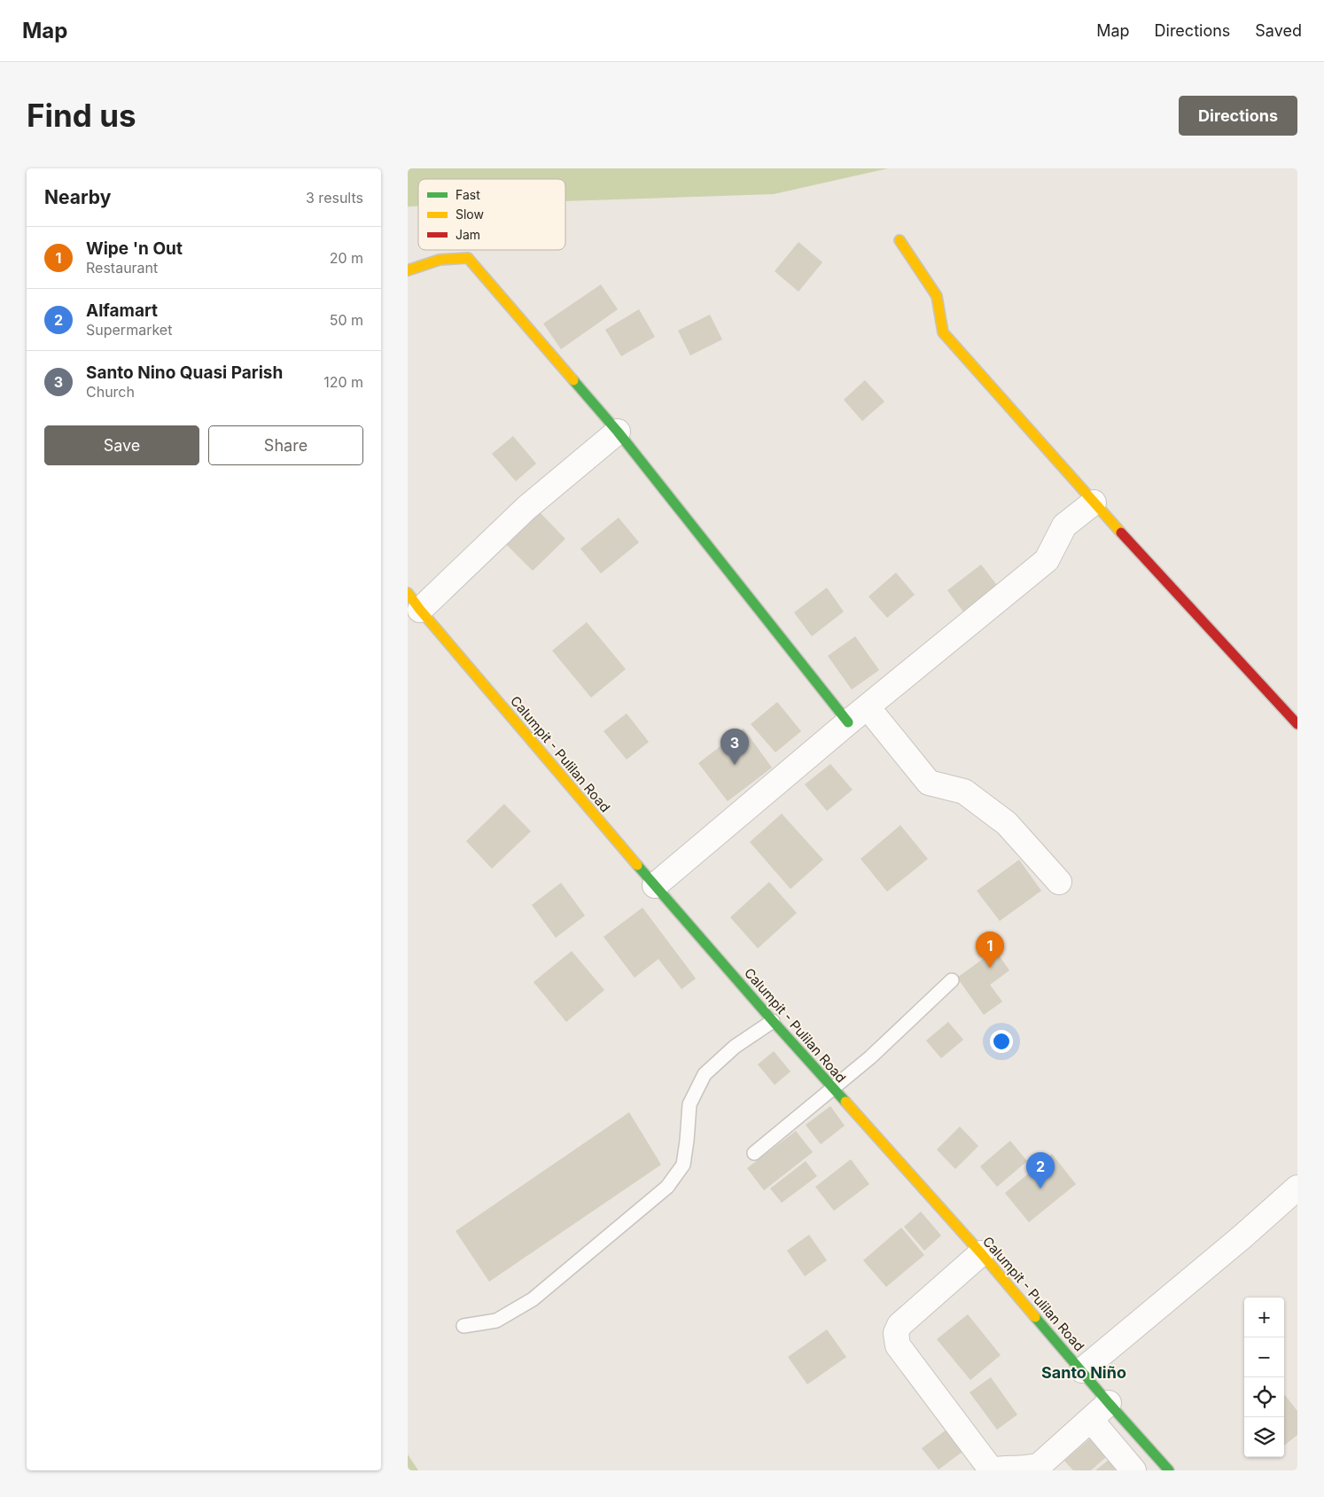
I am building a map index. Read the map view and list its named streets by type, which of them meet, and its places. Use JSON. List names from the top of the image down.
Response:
{
  "streets": {
    "street": ["Calumpit - Pulilan Road"]
  },
  "districts": ["Santo Niño"],
  "legend": ["Fast", "Slow", "Jam"],
  "page": {
    "header": "Map",
    "nav": ["Map", "Directions", "Saved"],
    "buttons": [
      "Directions",
      ["Save", "Share"]
    ],
    "title": "Find us",
    "heading": ["Nearby", "3 results"],
    "list": [
      {
        "mark": "1",
        "name": "Wipe 'n Out",
        "note": "Restaurant",
        "value": "20 m"
      },
      {
        "mark": "2",
        "name": "Alfamart",
        "note": "Supermarket",
        "value": "50 m"
      },
      {
        "mark": "3",
        "name": "Santo Nino Quasi Parish",
        "note": "Church",
        "value": "120 m"
      }
    ],
    "pins": ["3", "1", "2"],
    "map_buttons": ["+", "−"]
  }
}
